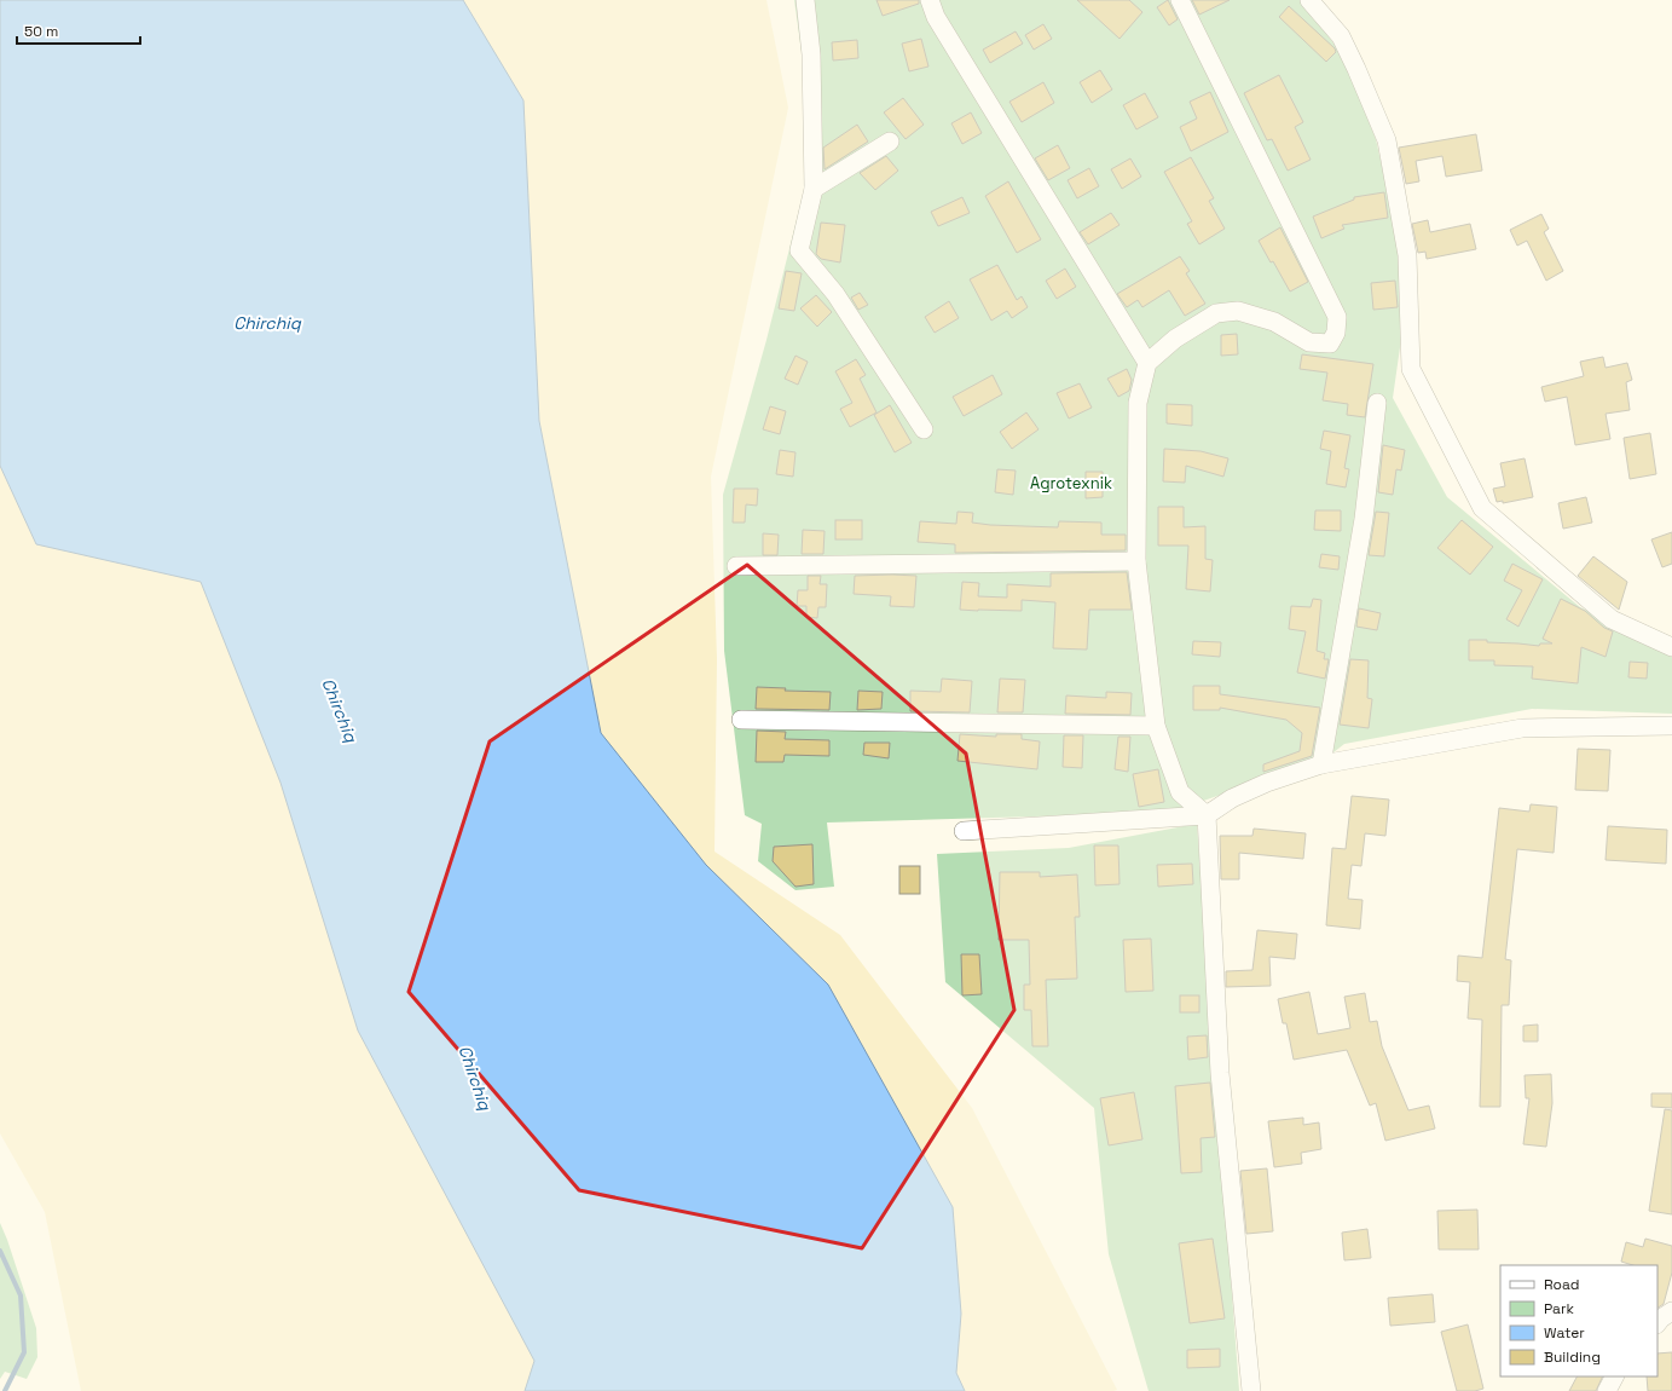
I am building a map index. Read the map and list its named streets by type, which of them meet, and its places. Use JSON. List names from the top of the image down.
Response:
{
  "water": ["Chirchiq"],
  "parks": ["Agrotexnik"],
  "legend": [
    "Road",
    "Park",
    "Water",
    "Building"
  ],
  "scale_bar": "50 m"
}
